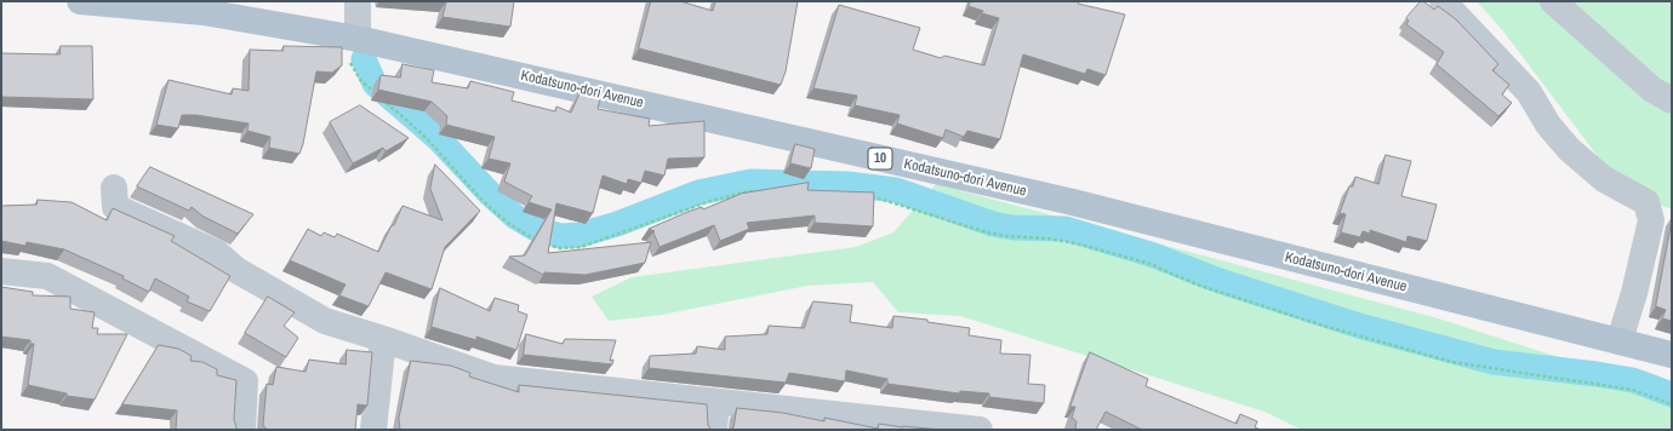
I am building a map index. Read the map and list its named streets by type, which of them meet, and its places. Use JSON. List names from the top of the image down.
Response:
{
  "streets": {
    "main road": ["Kodatsuno-dori Avenue", "10"]
  }
}
